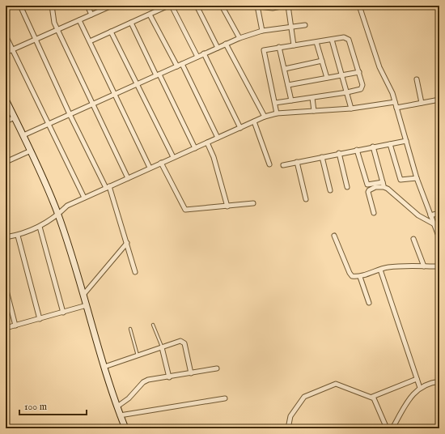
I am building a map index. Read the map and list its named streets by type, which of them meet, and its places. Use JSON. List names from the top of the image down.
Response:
{
  "scale_bar": "100 m"
}
